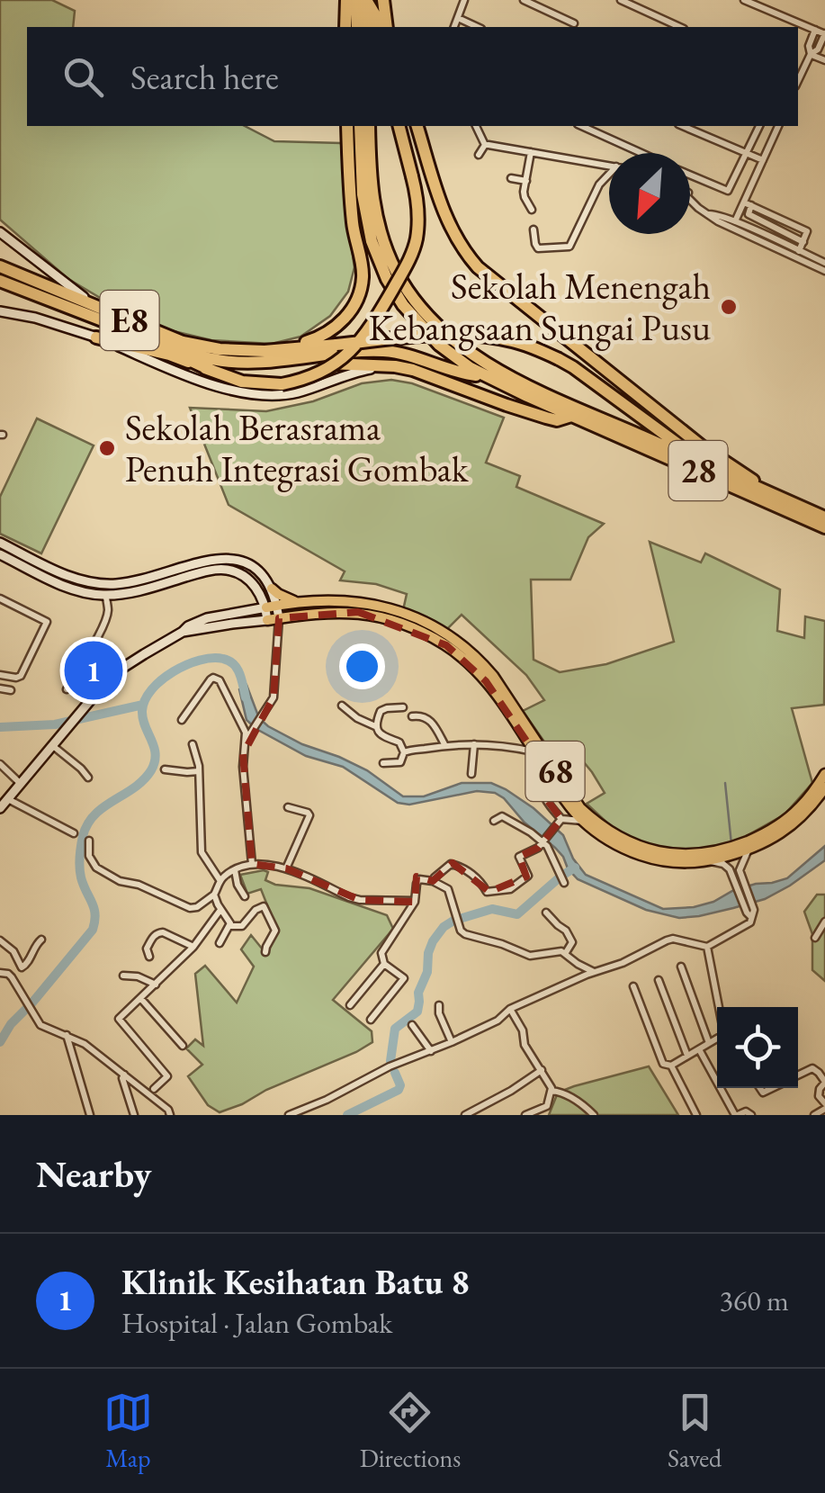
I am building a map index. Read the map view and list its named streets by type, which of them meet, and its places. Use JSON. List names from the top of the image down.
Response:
{
  "streets": {
    "highway": ["E8", "28"],
    "main road": ["68"]
  },
  "crossings": [
    ["E8", "28"]
  ],
  "places": ["Sekolah Menengah Kebangsaan Sungai Pusu", "Sekolah Berasrama Penuh Integrasi Gombak"],
  "north": "bottom left",
  "page": {
    "search": "Search here",
    "pins": "1",
    "heading": "Nearby",
    "list": [
      {
        "mark": "1",
        "name": "Klinik Kesihatan Batu 8",
        "note": "Hospital · Jalan Gombak",
        "value": "360 m"
      }
    ],
    "nav": ["Map", "Directions", "Saved"]
  }
}
